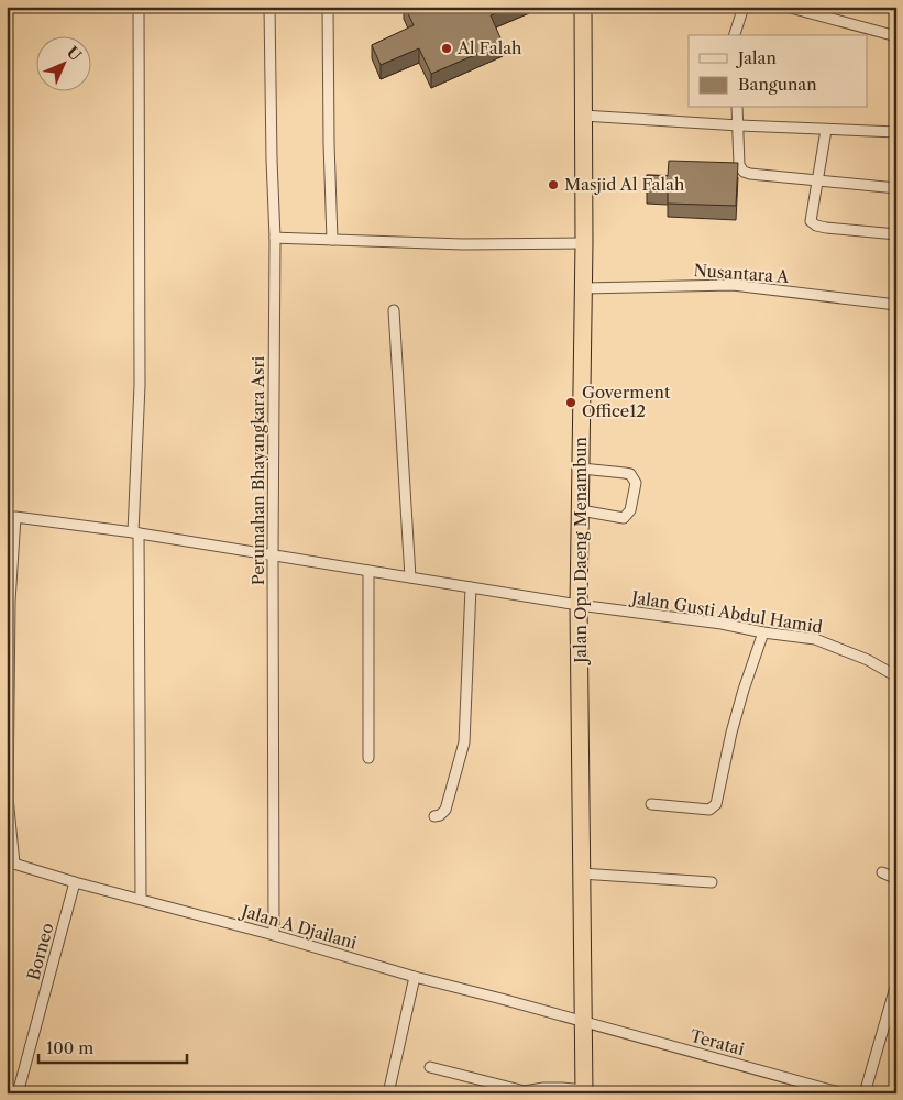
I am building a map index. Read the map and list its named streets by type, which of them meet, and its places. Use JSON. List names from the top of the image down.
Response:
{
  "streets": {
    "highway": ["Jalan Opu Daeng Menambun"],
    "street": [
      "Nusantara A",
      "Perumahan Bhayangkara Asri",
      "Jalan Gusti Abdul Hamid",
      "Jalan A Djailani",
      "Borneo",
      "Teratai"
    ]
  },
  "crossings": [
    ["Nusantara A", "Jalan Opu Daeng Menambun"],
    ["Perumahan Bhayangkara Asri", "Jalan Gusti Abdul Hamid"],
    ["Perumahan Bhayangkara Asri", "Jalan A Djailani"],
    ["Jalan Opu Daeng Menambun", "Jalan Gusti Abdul Hamid"],
    ["Jalan Opu Daeng Menambun", "Jalan A Djailani"],
    ["Jalan Opu Daeng Menambun", "Teratai"],
    ["Jalan A Djailani", "Borneo"],
    ["Jalan A Djailani", "Teratai"]
  ],
  "places": ["Al Falah", "Masjid Al Falah", "Goverment Office12"],
  "legend": ["Jalan", "Bangunan"],
  "scale_bar": "100 m",
  "north": "top right"
}
